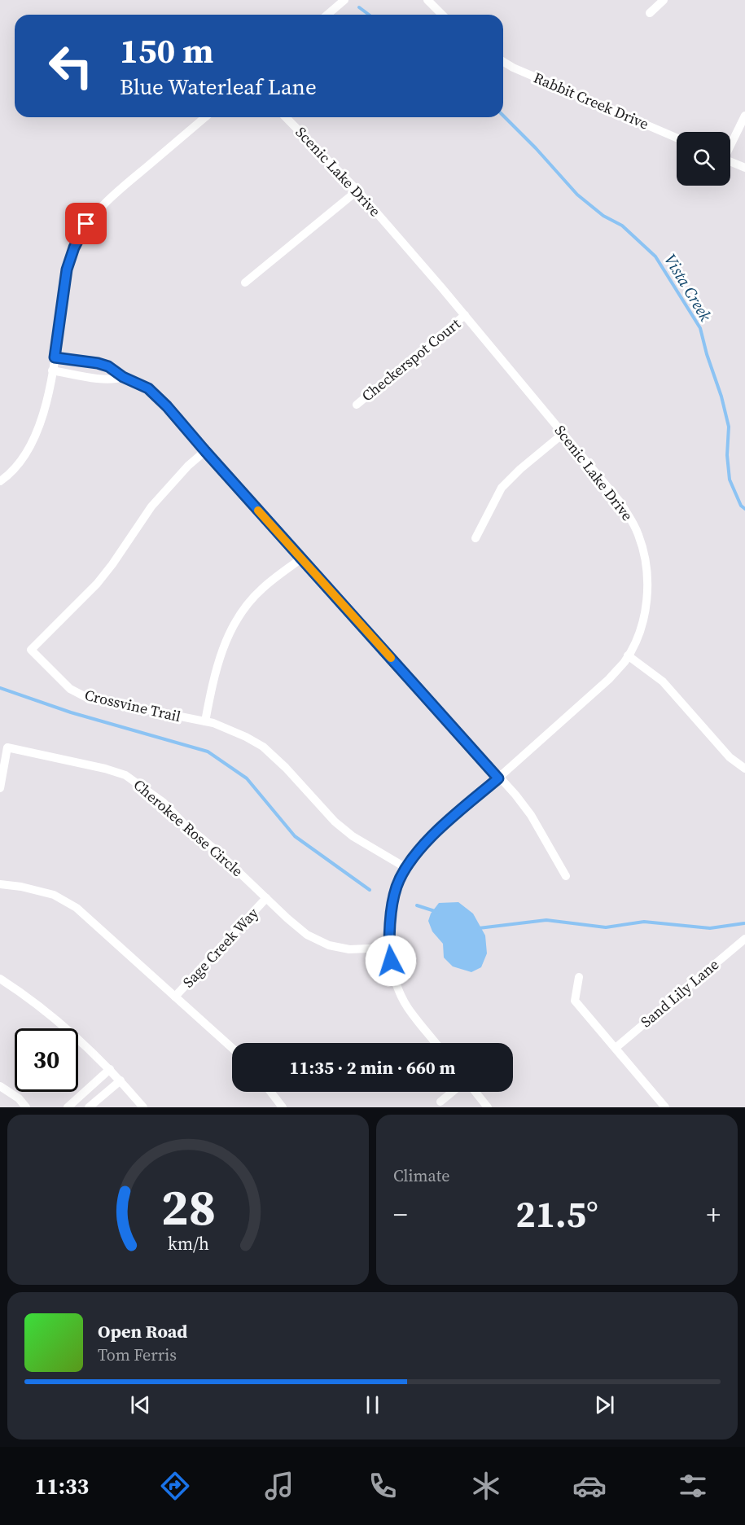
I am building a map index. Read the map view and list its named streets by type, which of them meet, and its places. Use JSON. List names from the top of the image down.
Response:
{
  "streets": {
    "street": [
      "Rabbit Creek Drive",
      "Scenic Lake Drive",
      "Checkerspot Court",
      "Crossvine Trail",
      "Cherokee Rose Circle",
      "Sage Creek Way",
      "Sand Lily Lane"
    ]
  },
  "crossings": [
    ["Scenic Lake Drive", "Checkerspot Court"],
    ["Scenic Lake Drive", "Crossvine Trail"],
    ["Scenic Lake Drive", "Cherokee Rose Circle"],
    ["Cherokee Rose Circle", "Sage Creek Way"]
  ],
  "water": ["Vista Creek"],
  "page": {
    "turn": ["150 m", "Blue Waterleaf Lane"],
    "limit": "30",
    "trip": "11:35 · 2 min · 660 m",
    "tile": "Climate",
    "heat": ["−", "21.5°", "+"],
    "song": ["Open Road", "Tom Ferris"],
    "tabs": "11:33",
    "gauge": ["28", "km/h"]
  }
}
